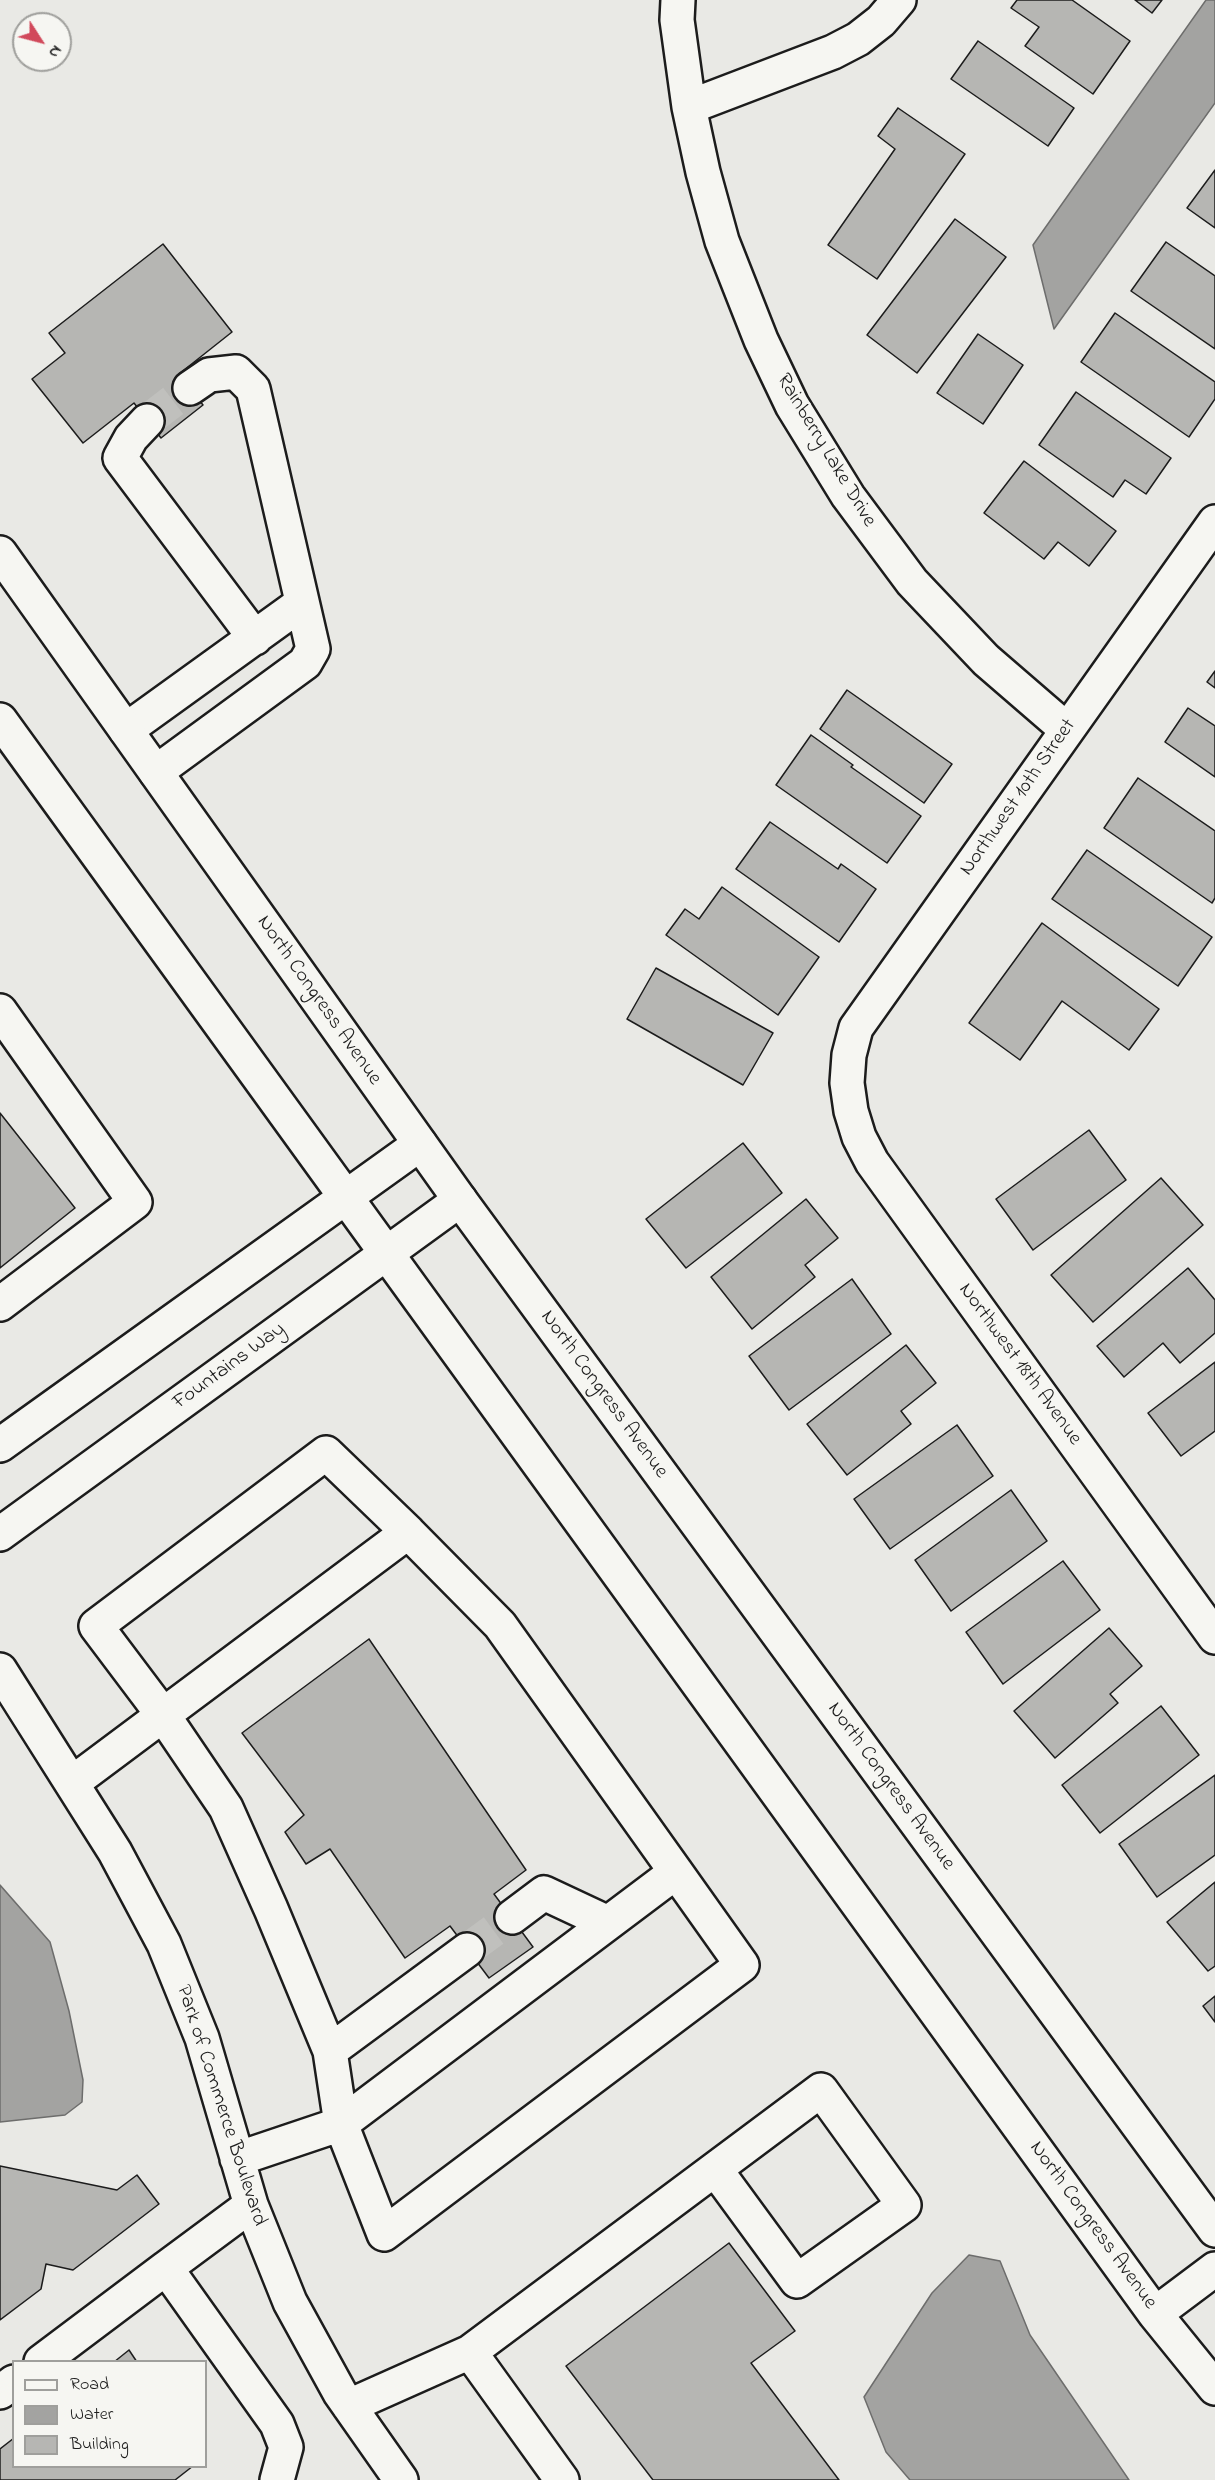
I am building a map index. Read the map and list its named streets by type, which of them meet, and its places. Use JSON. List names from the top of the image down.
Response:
{
  "streets": {
    "street": [
      "Rainberry Lake Drive",
      "Northwest 10th Street",
      "North Congress Avenue",
      "Northwest 18th Avenue",
      "Fountains Way",
      "Park of Commerce Boulevard"
    ]
  },
  "crossings": [
    ["Rainberry Lake Drive", "Northwest 10th Street"],
    ["Northwest 10th Street", "Northwest 18th Avenue"],
    ["North Congress Avenue", "Fountains Way"]
  ],
  "legend": ["Road", "Water", "Building"],
  "north": "bottom right"
}
